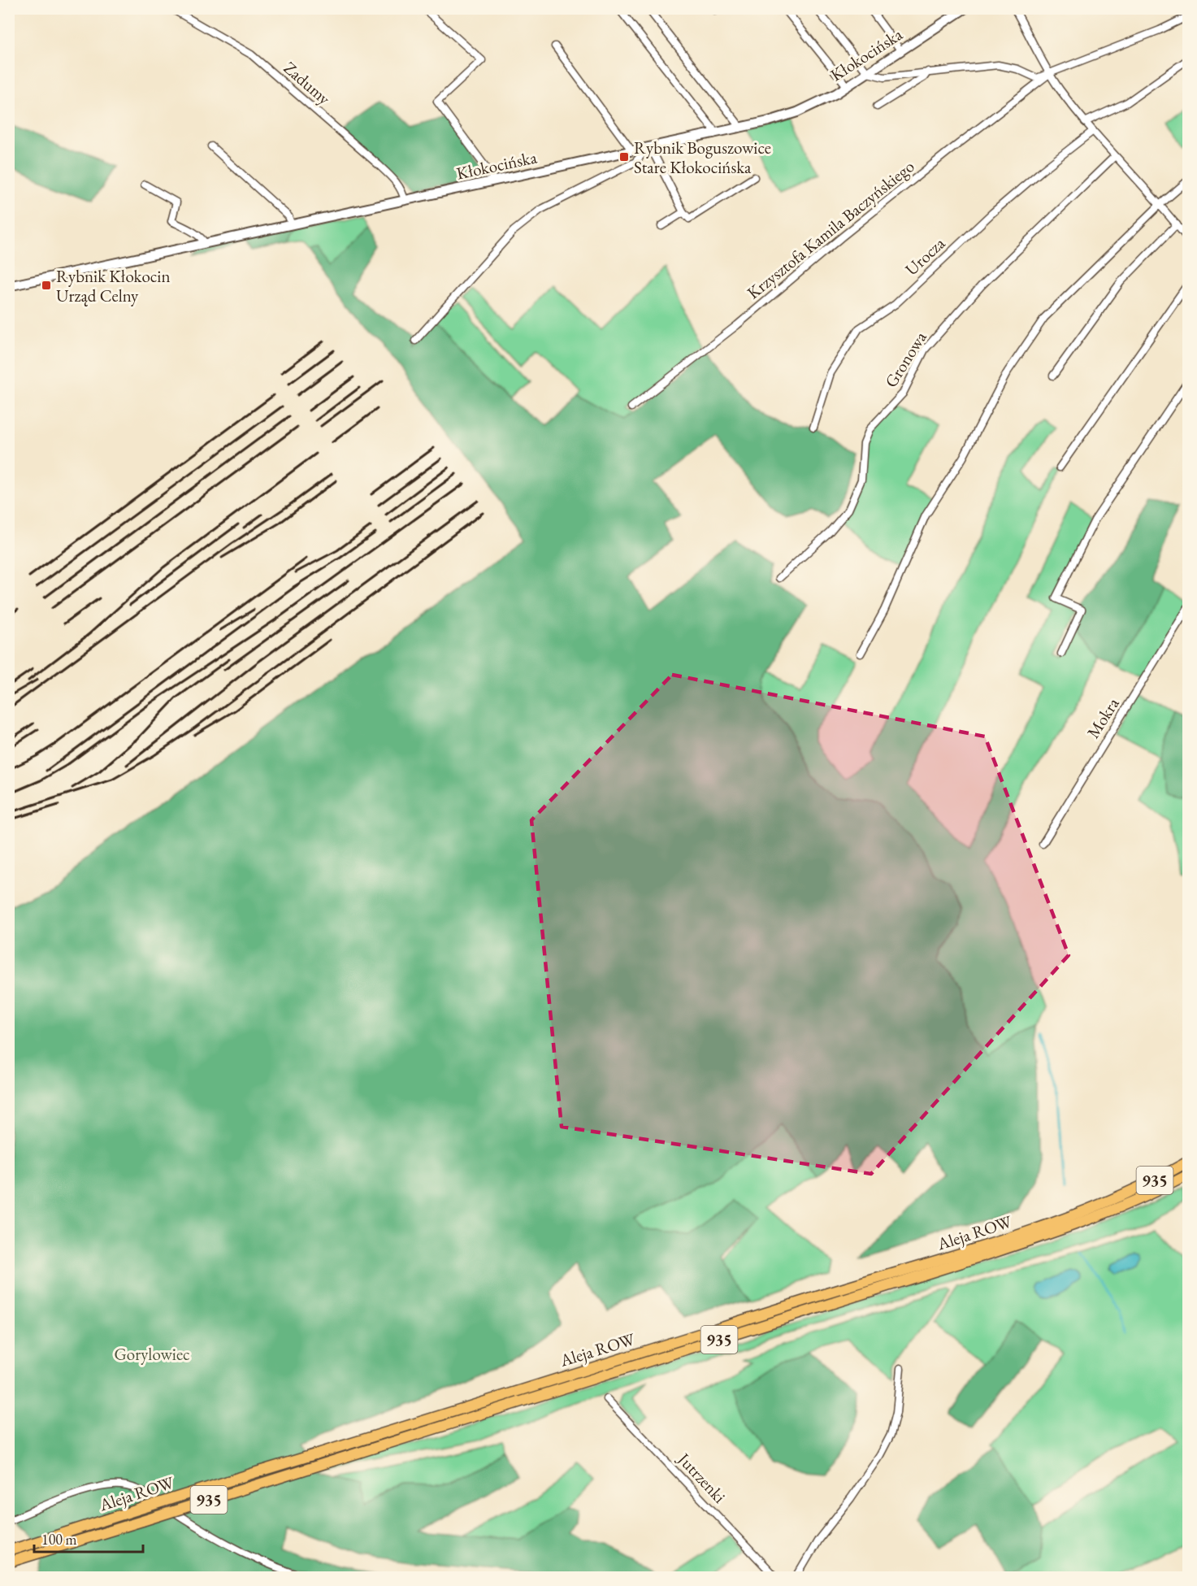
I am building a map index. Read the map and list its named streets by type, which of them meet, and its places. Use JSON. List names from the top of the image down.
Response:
{
  "streets": {
    "main road": ["935", "Aleja ROW"],
    "street": [
      "Kłokocińska",
      "Zadumy",
      "Krzysztofa Kamila Baczyńskiego",
      "Urocza",
      "Gronowa",
      "Mokra",
      "Jutrzenki"
    ]
  },
  "crossings": [
    ["Kłokocińska", "Zadumy"]
  ],
  "parks": ["Gorylowiec"],
  "places": {
    "transit": ["Rybnik Boguszowice Stare Kłokocińska", "Rybnik Kłokocin Urząd Celny"]
  },
  "scale_bar": "100 m"
}
